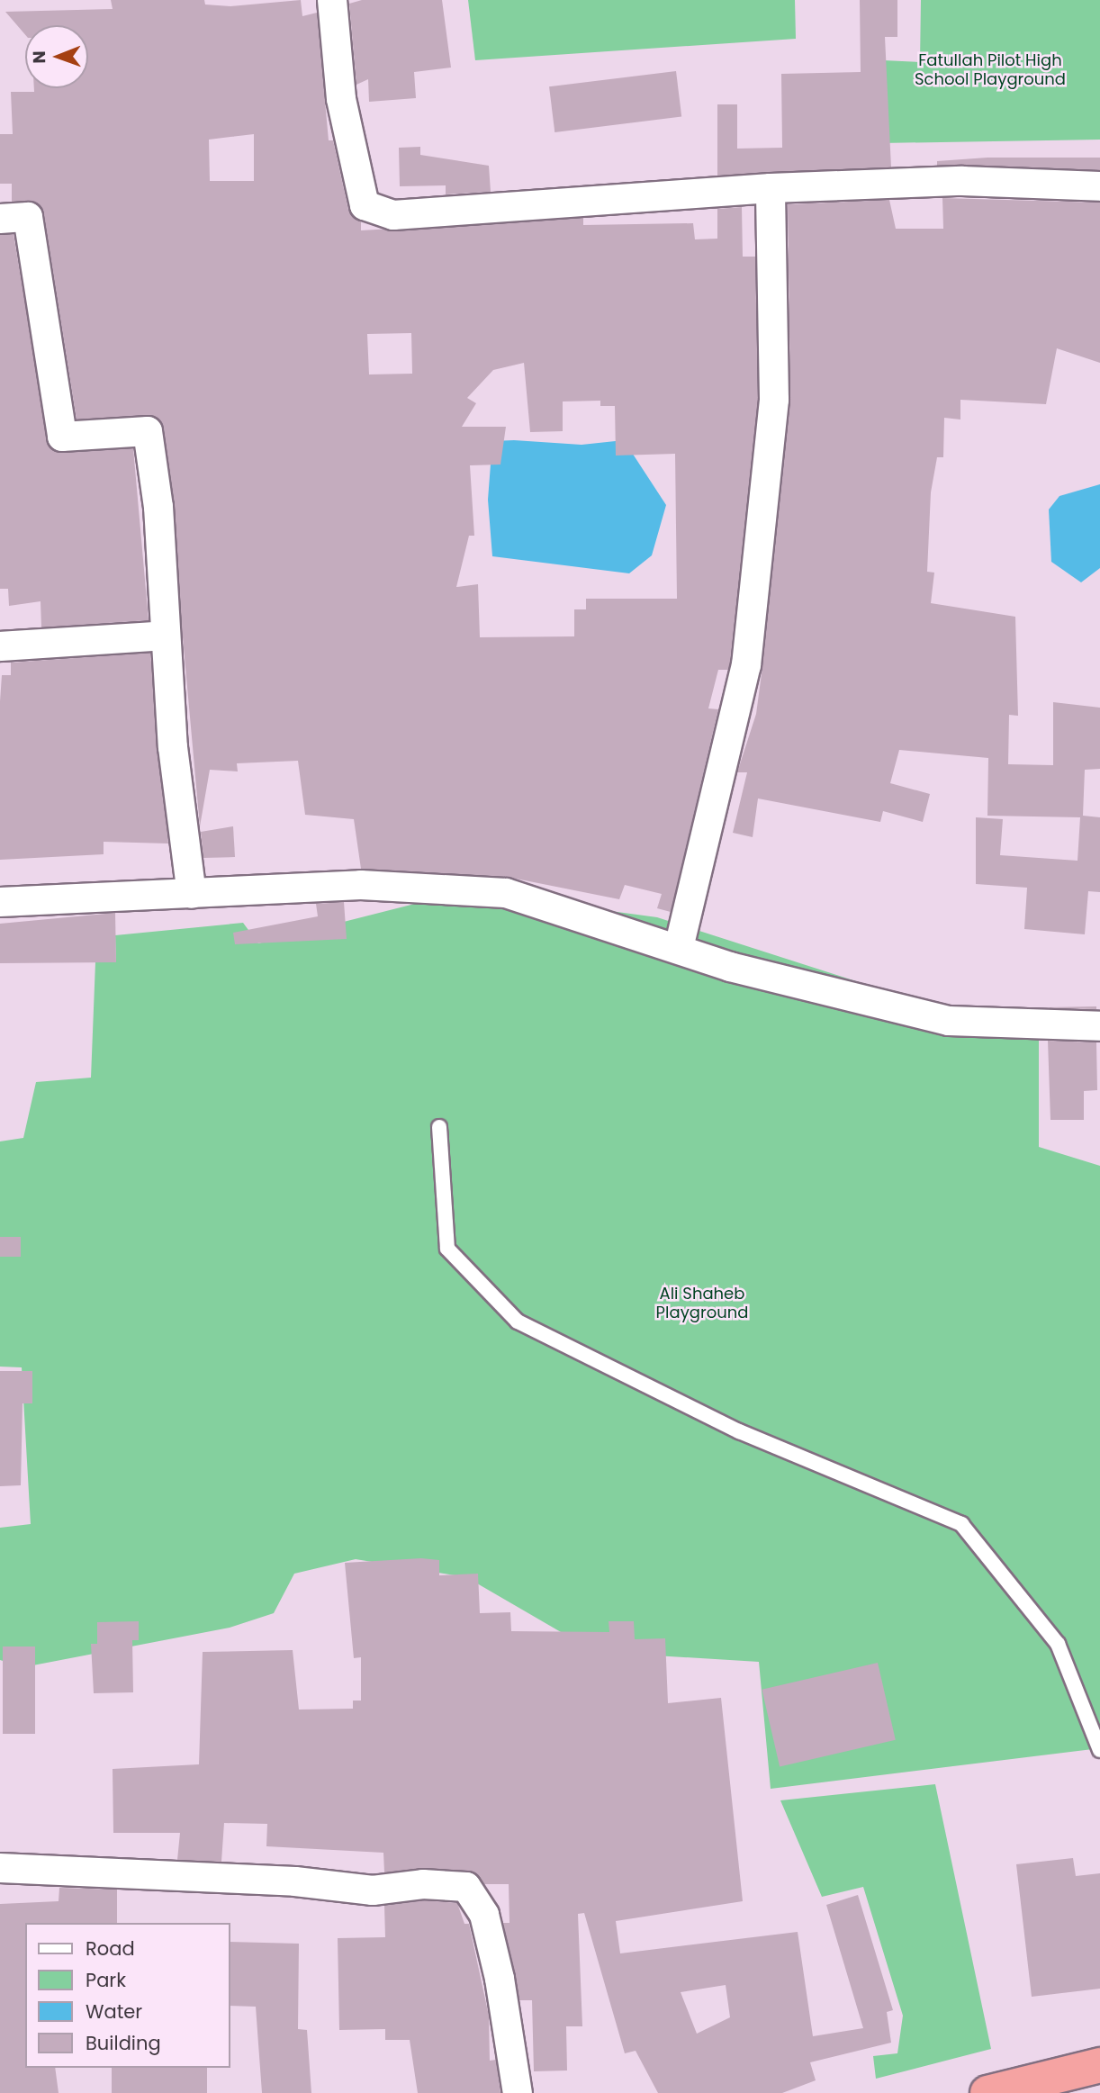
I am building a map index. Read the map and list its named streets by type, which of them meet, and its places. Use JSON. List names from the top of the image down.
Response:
{
  "parks": ["Fatullah Pilot High School Playground", "Ali Shaheb Playground"],
  "legend": [
    "Road",
    "Park",
    "Water",
    "Building"
  ],
  "north": "left"
}
